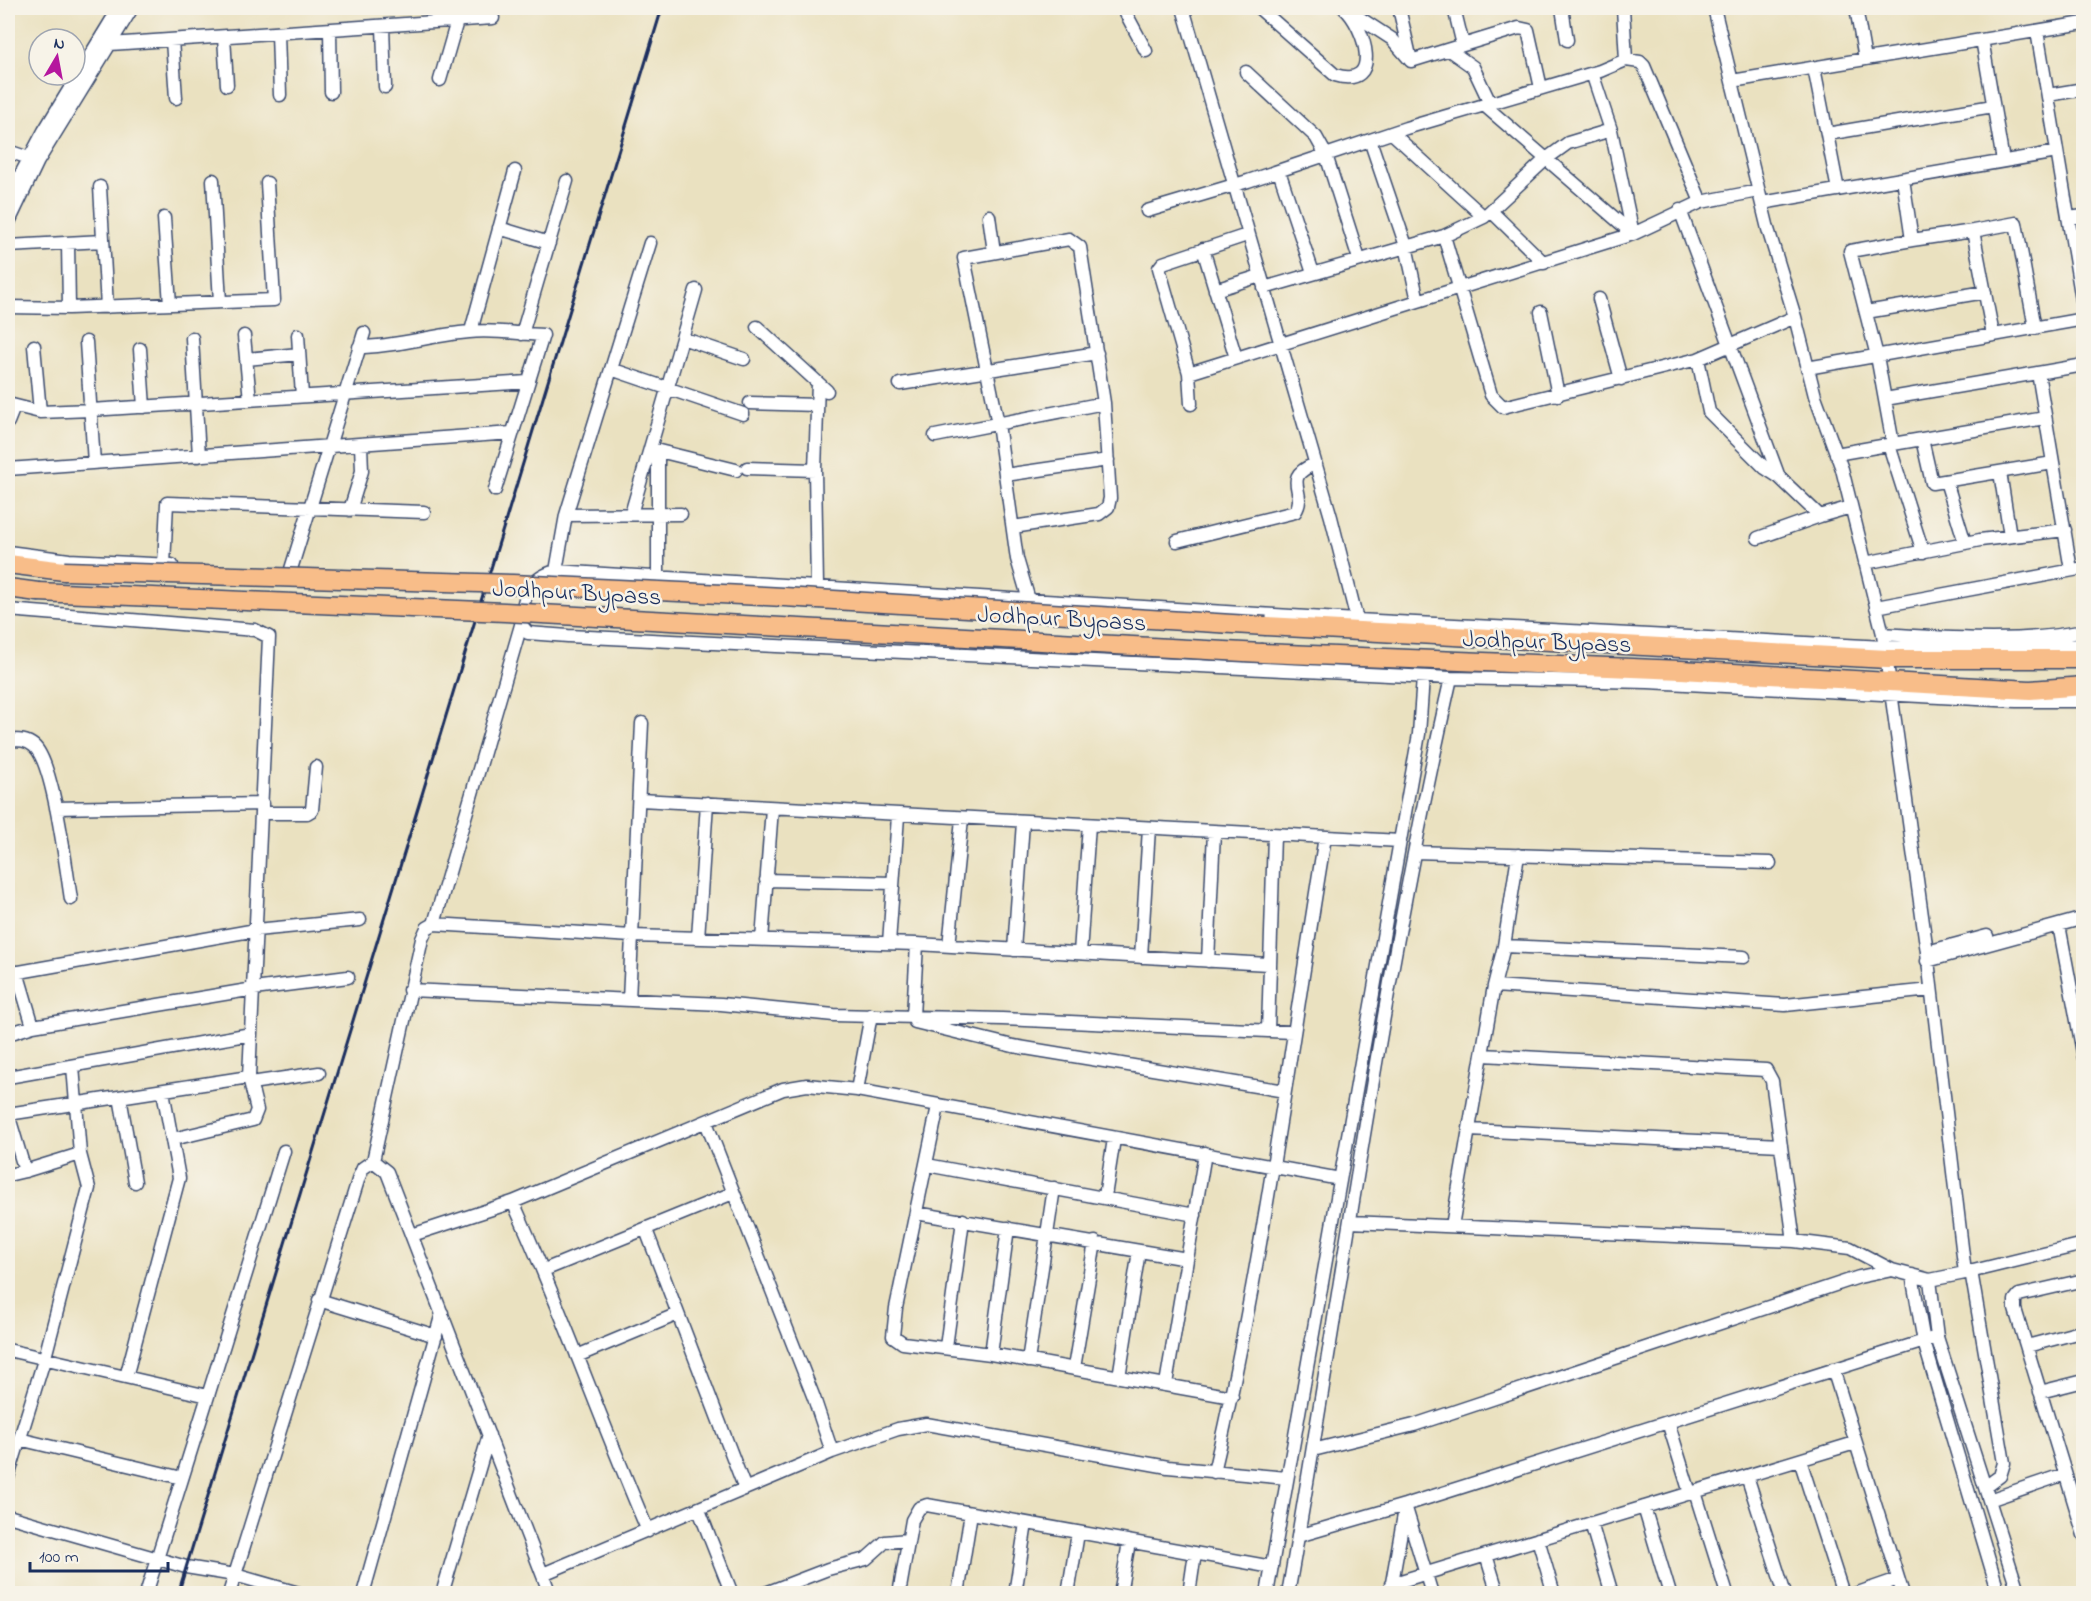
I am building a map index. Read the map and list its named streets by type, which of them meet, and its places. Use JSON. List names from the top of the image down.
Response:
{
  "streets": {
    "highway": ["Jodhpur Bypass"]
  },
  "scale_bar": "100 m",
  "north": "top"
}
